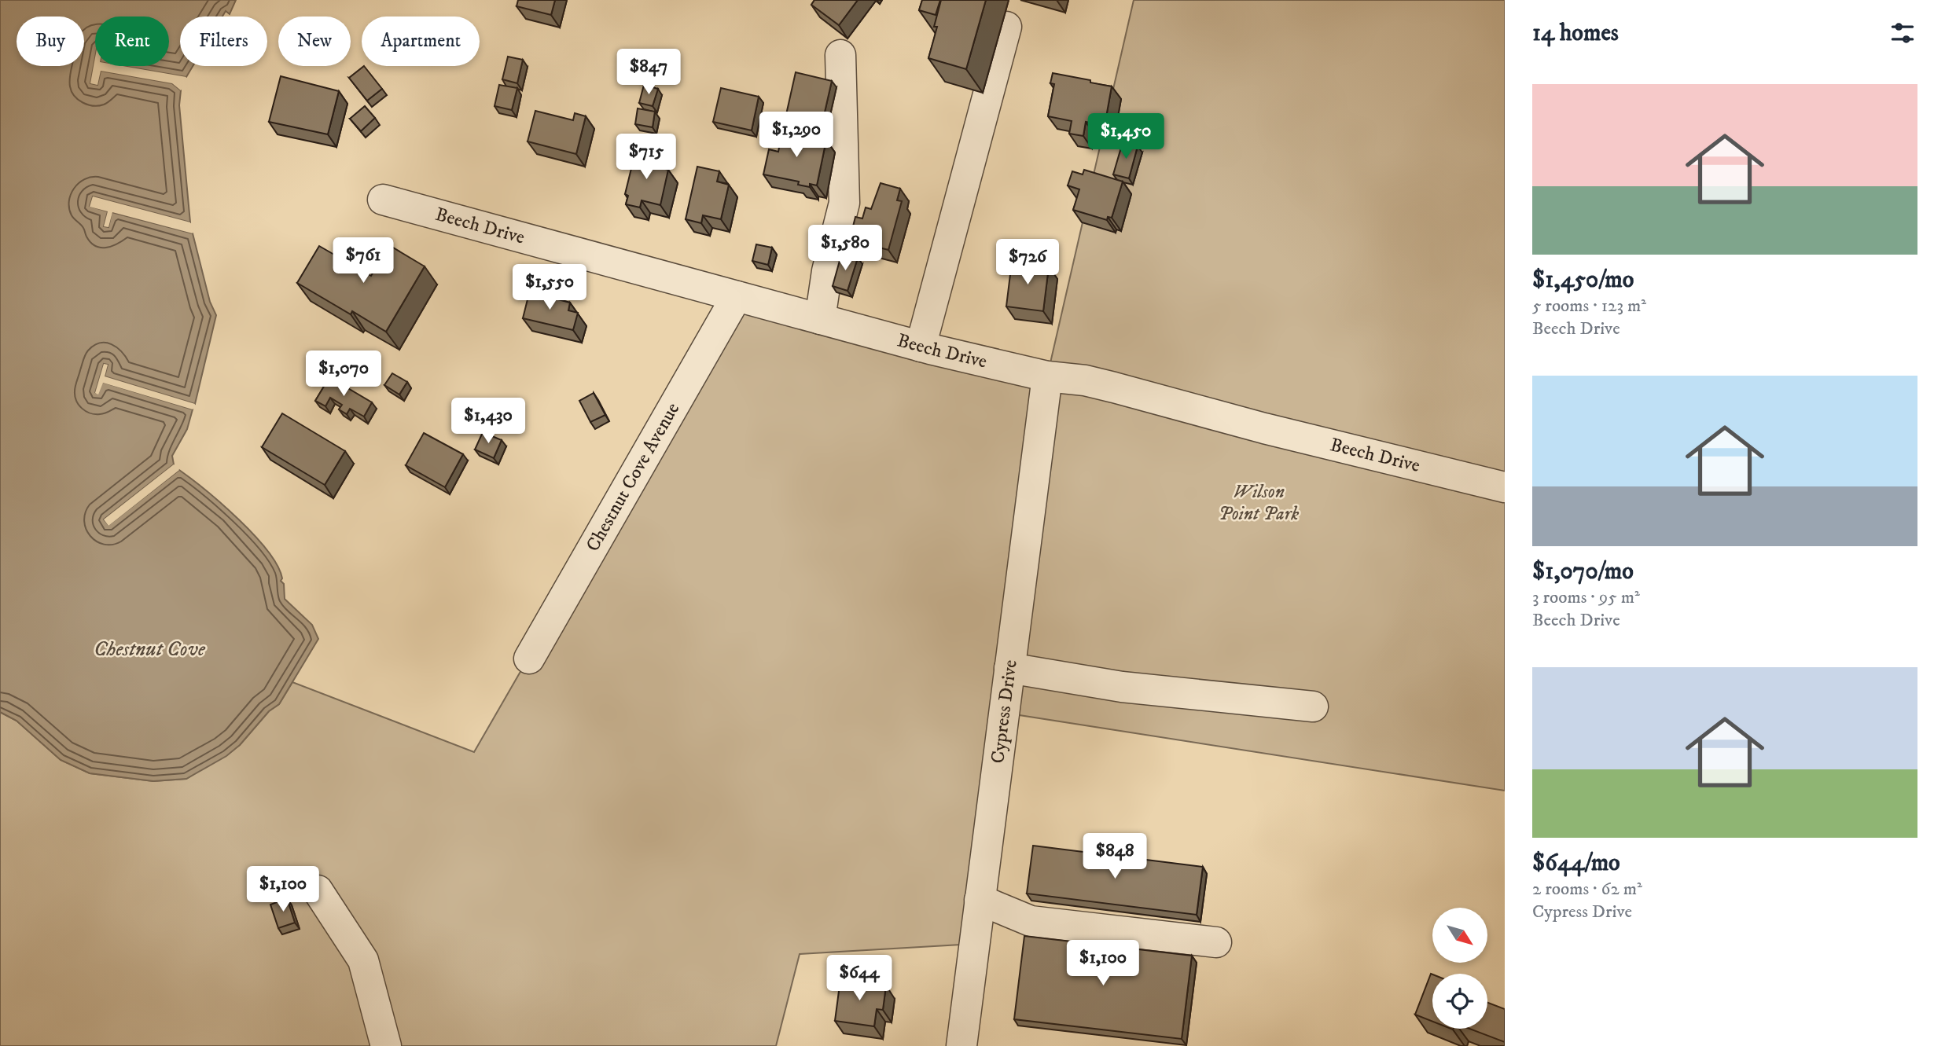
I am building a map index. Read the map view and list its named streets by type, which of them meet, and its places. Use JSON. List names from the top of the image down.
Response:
{
  "streets": {
    "street": ["Beech Drive", "Chestnut Cove Avenue", "Cypress Drive"]
  },
  "crossings": [
    ["Beech Drive", "Chestnut Cove Avenue"],
    ["Beech Drive", "Cypress Drive"]
  ],
  "water": ["Chestnut Cove"],
  "parks": ["Wilson Point Park"],
  "north": "bottom right",
  "page": {
    "heading": "14 homes",
    "chip": [
      "Buy",
      "Rent",
      "Filters",
      "New",
      "Apartment"
    ],
    "price": [
      "$847",
      "$1,290",
      "$1,450",
      "$715",
      "$1,580",
      "$761",
      "$726",
      "$1,550",
      "$1,070",
      "$1,430",
      "$848",
      "$1,100",
      "$1,100",
      "$644"
    ],
    "list": [
      {
        "name": "$1,450/mo",
        "note": "5 rooms · 123 m² · Beech Drive"
      },
      {
        "name": "$1,070/mo",
        "note": "3 rooms · 95 m² · Beech Drive"
      },
      {
        "name": "$644/mo",
        "note": "2 rooms · 62 m² · Cypress Drive"
      }
    ]
  }
}
